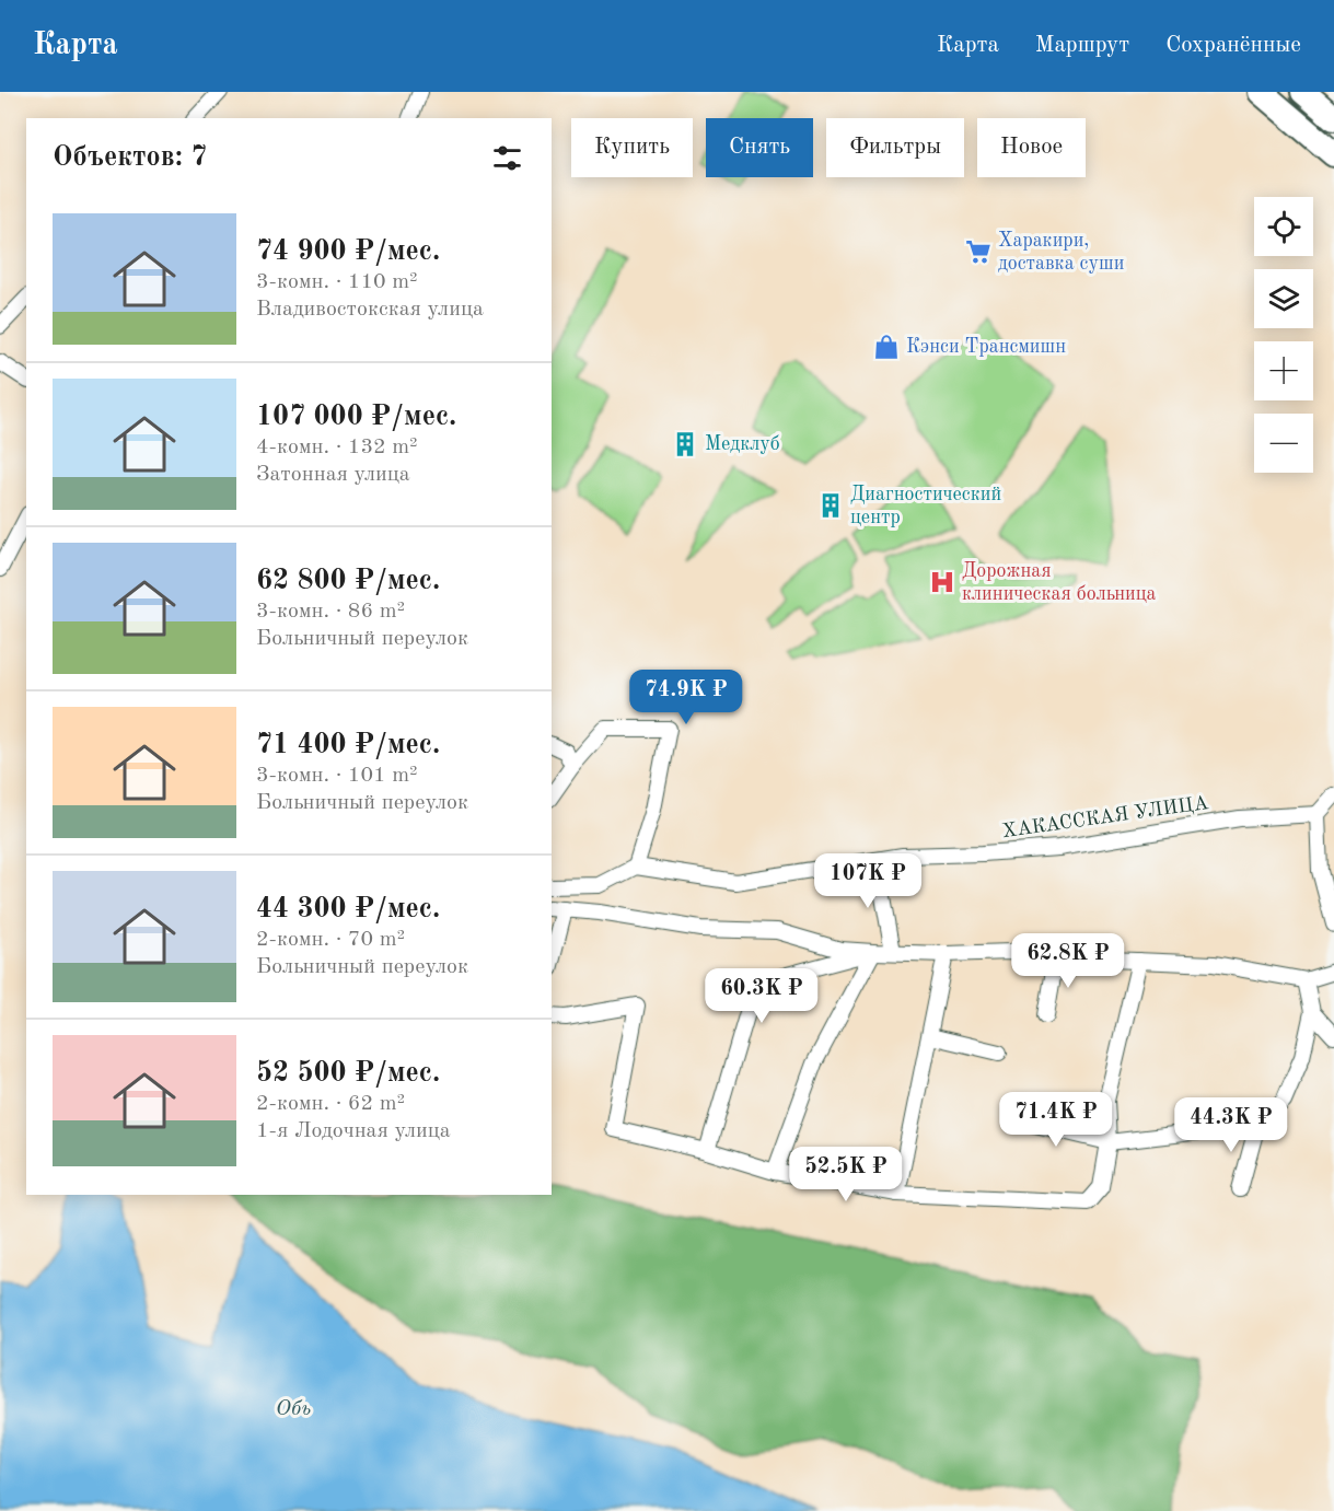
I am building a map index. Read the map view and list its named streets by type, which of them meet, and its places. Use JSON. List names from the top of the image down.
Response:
{
  "streets": {
    "street": ["ХАКАССКАЯ УЛИЦА"]
  },
  "water": ["Обь"],
  "places": {
    "supermarket": ["Харакири, доставка суши"],
    "shop": ["Кэнси Трансмишн"],
    "building": ["Медклуб", "Диагностический центр"],
    "hospital": ["Дорожная клиническая больница"]
  },
  "page": {
    "header": "Карта",
    "nav": ["Карта", "Маршрут", "Сохранённые"],
    "chip": [
      "Купить",
      "Снять",
      "Фильтры",
      "Новое"
    ],
    "heading": "Объектов: 7",
    "map_buttons": ["+", "−"],
    "list": [
      {
        "name": "74 900 ₽/мес.",
        "note": "3-комн. · 110 m² · Владивостокская улица"
      },
      {
        "name": "107 000 ₽/мес.",
        "note": "4-комн. · 132 m² · Затонная улица"
      },
      {
        "name": "62 800 ₽/мес.",
        "note": "3-комн. · 86 m² · Больничный переулок"
      },
      {
        "name": "71 400 ₽/мес.",
        "note": "3-комн. · 101 m² · Больничный переулок"
      },
      {
        "name": "44 300 ₽/мес.",
        "note": "2-комн. · 70 m² · Больничный переулок"
      },
      {
        "name": "52 500 ₽/мес.",
        "note": "2-комн. · 62 m² · 1-я Лодочная улица"
      }
    ],
    "price": [
      "74.9K ₽",
      "107K ₽",
      "62.8K ₽",
      "60.3K ₽",
      "71.4K ₽",
      "44.3K ₽",
      "52.5K ₽"
    ]
  }
}
